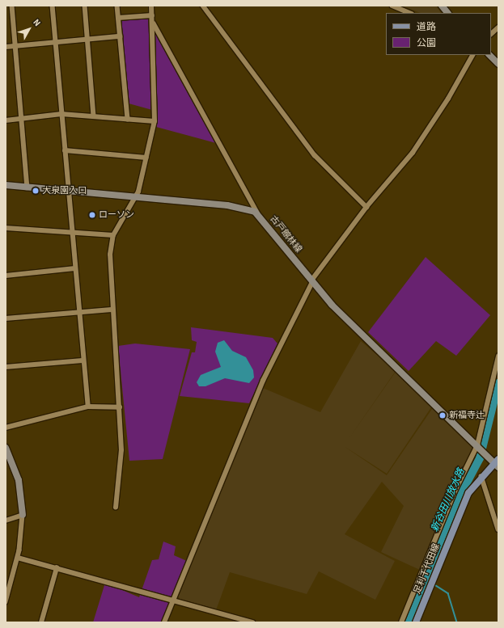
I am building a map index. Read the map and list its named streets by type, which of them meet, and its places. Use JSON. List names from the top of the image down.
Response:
{
  "streets": {
    "main road": ["古戸館林線", "足利千代田線"]
  },
  "crossings": [
    ["古戸館林線", "足利千代田線"]
  ],
  "water": ["新谷田川放水路"],
  "places": ["大泉園入口", "ローソン", "新福寺辻"],
  "legend": ["道路", "公園"],
  "north": "top right"
}
